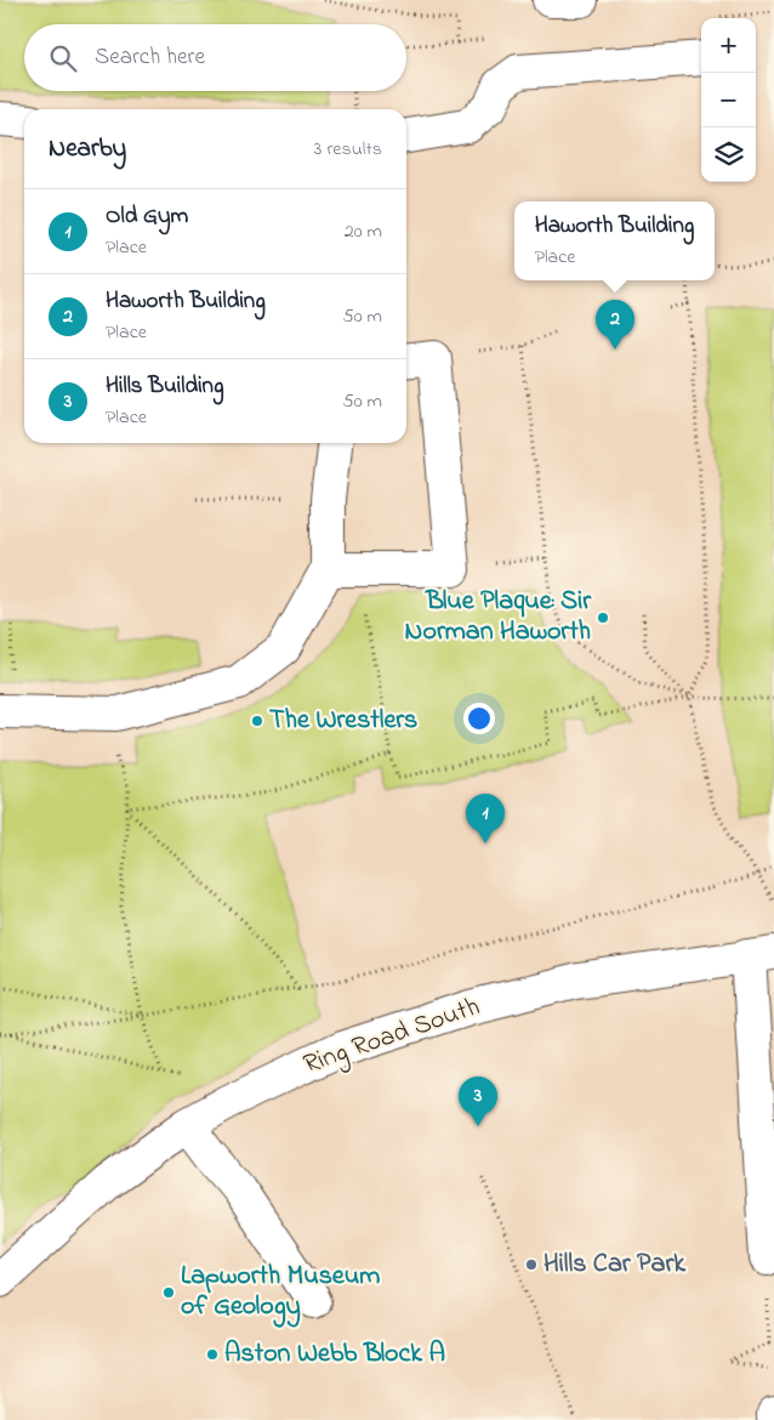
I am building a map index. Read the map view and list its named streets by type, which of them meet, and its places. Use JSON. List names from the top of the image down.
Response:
{
  "streets": {
    "lane": ["Ring Road South"]
  },
  "places": [
    "Blue Plaque: Sir Norman Haworth",
    "The Wrestlers",
    "Hills Car Park",
    "Lapworth Museum of Geology",
    "Aston Webb Block A"
  ],
  "page": {
    "map_buttons": ["+", "−"],
    "search": "Search here",
    "heading": ["Nearby", "3 results"],
    "list": [
      {
        "mark": "1",
        "name": "Old Gym",
        "note": "Place",
        "value": "20 m"
      },
      {
        "mark": "2",
        "name": "Haworth Building",
        "note": "Place",
        "value": "50 m"
      },
      {
        "mark": "3",
        "name": "Hills Building",
        "note": "Place",
        "value": "50 m"
      }
    ],
    "popup": ["Haworth Building", "Place"],
    "pins": ["2", "1", "3"]
  }
}
